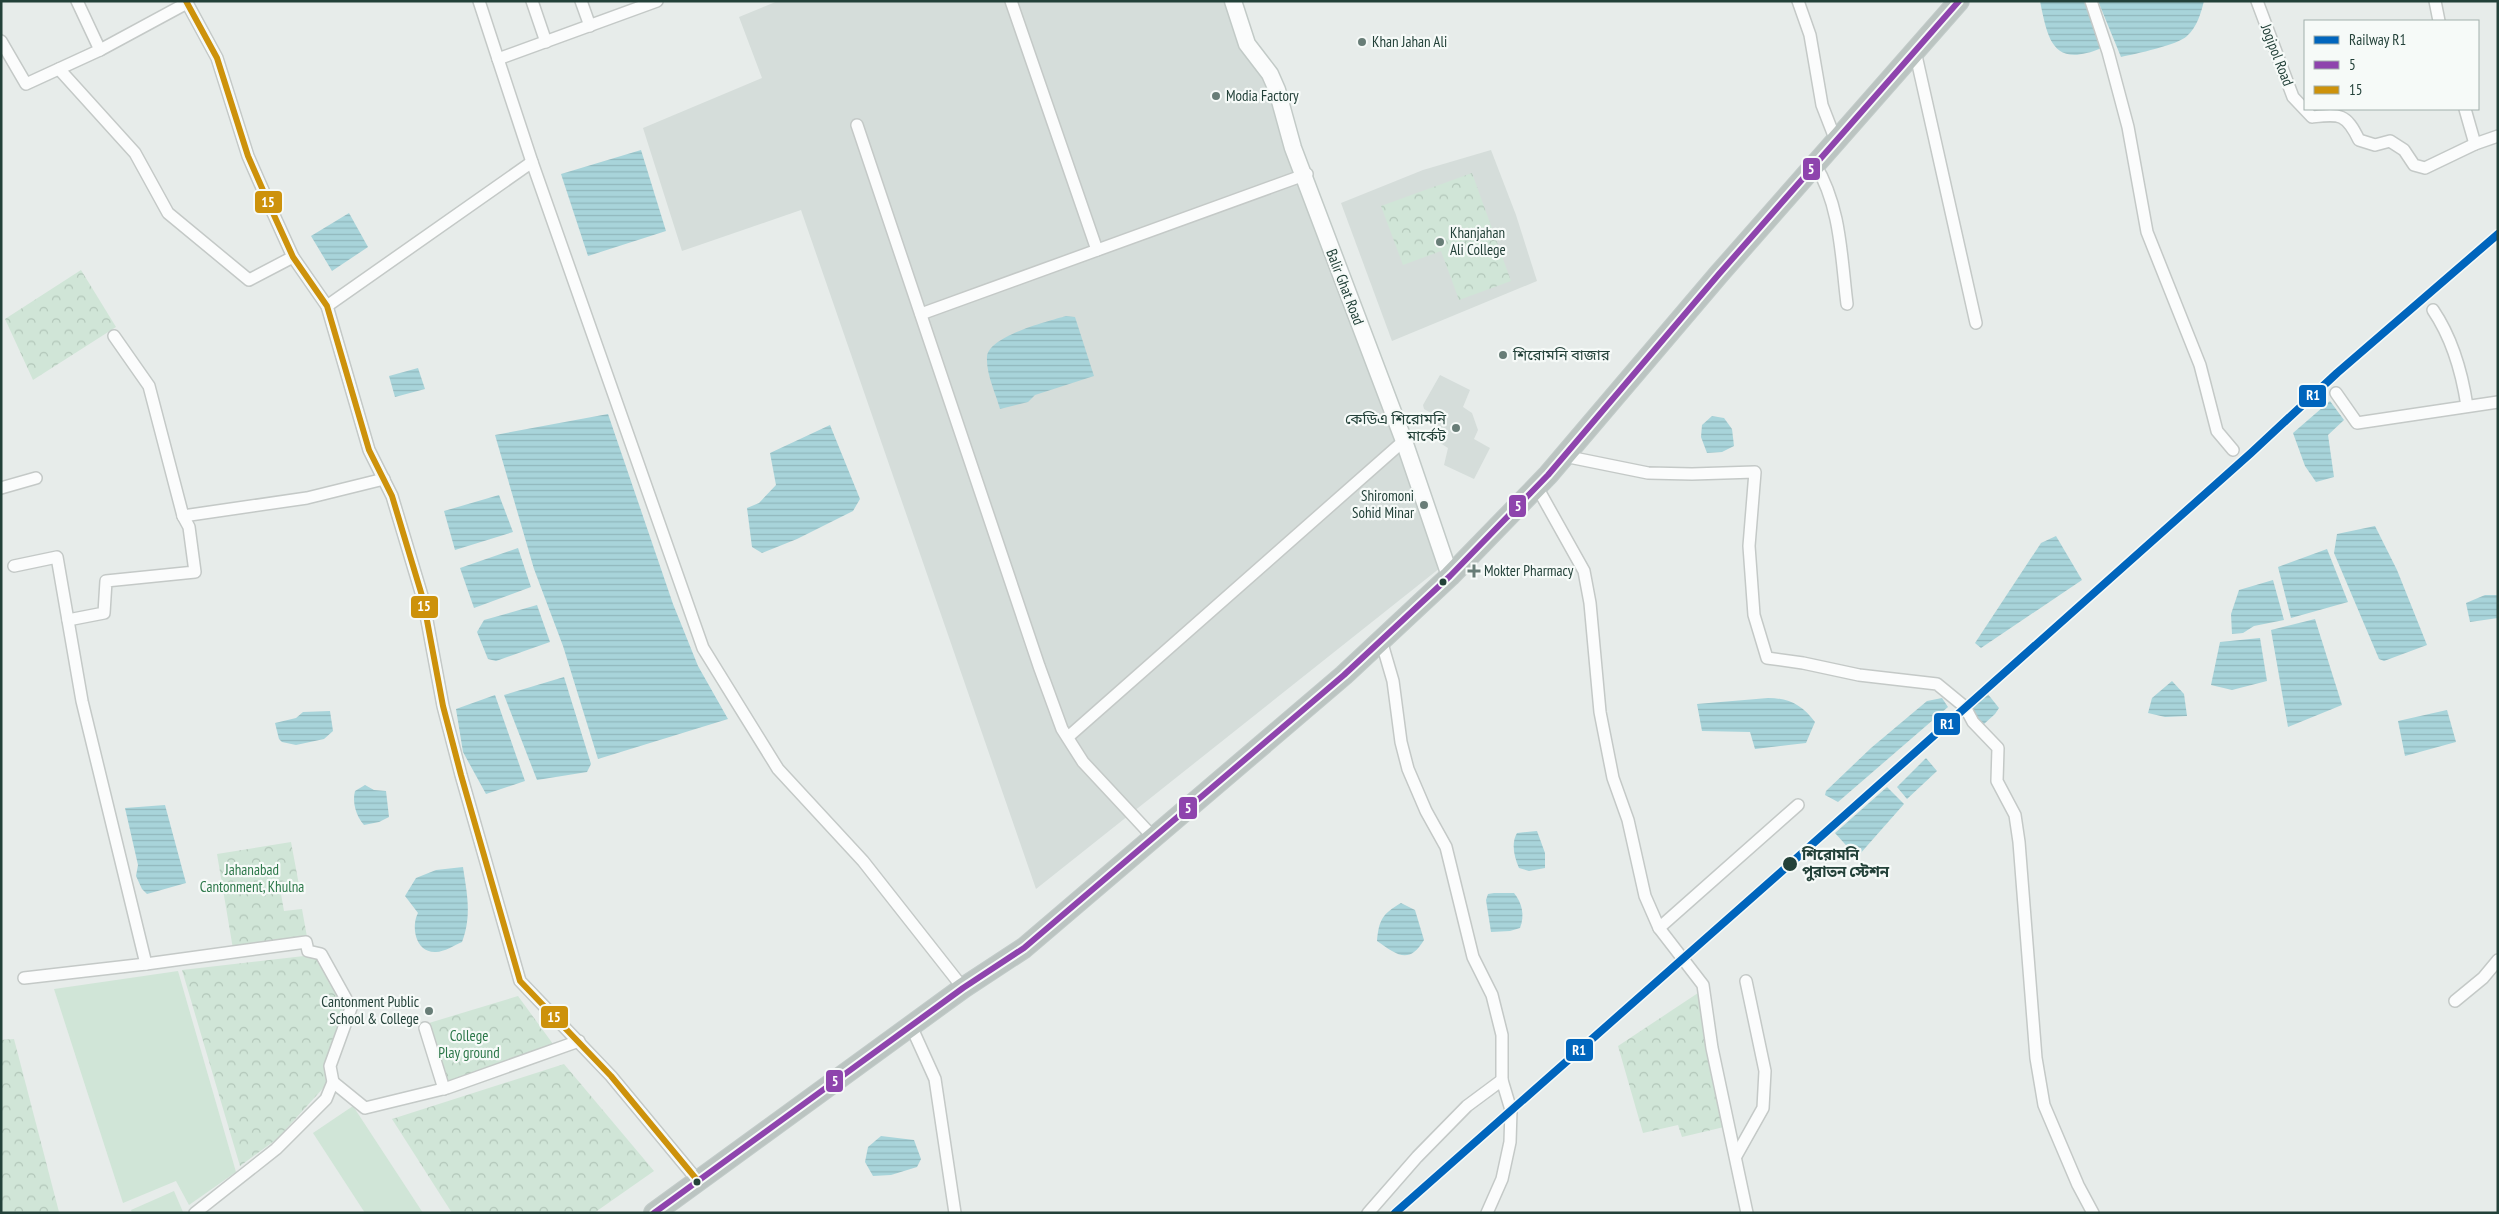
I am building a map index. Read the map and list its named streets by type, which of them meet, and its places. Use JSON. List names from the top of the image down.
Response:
{
  "streets": {
    "street": ["Jogipol Road", "Balir Ghat Road"]
  },
  "parks": ["Jahanabad Cantonment, Khulna", "College Play ground"],
  "places": {
    "other": [
      "Khan Jahan Ali",
      "Modia Factory",
      "Khanjahan Ali College",
      "শিরোমনি বাজার",
      "কেডিএ শিরোমনি মার্কেট",
      "Shiromoni Sohid Minar",
      "শিরোমনি পুরাতন স্টেশন",
      "Cantonment Public School & College"
    ],
    "health": ["Mokter Pharmacy"]
  },
  "lines": ["transit line 5", "transit line 15", "rail line R1"],
  "legend": ["Railway R1", "5", "15"]
}
